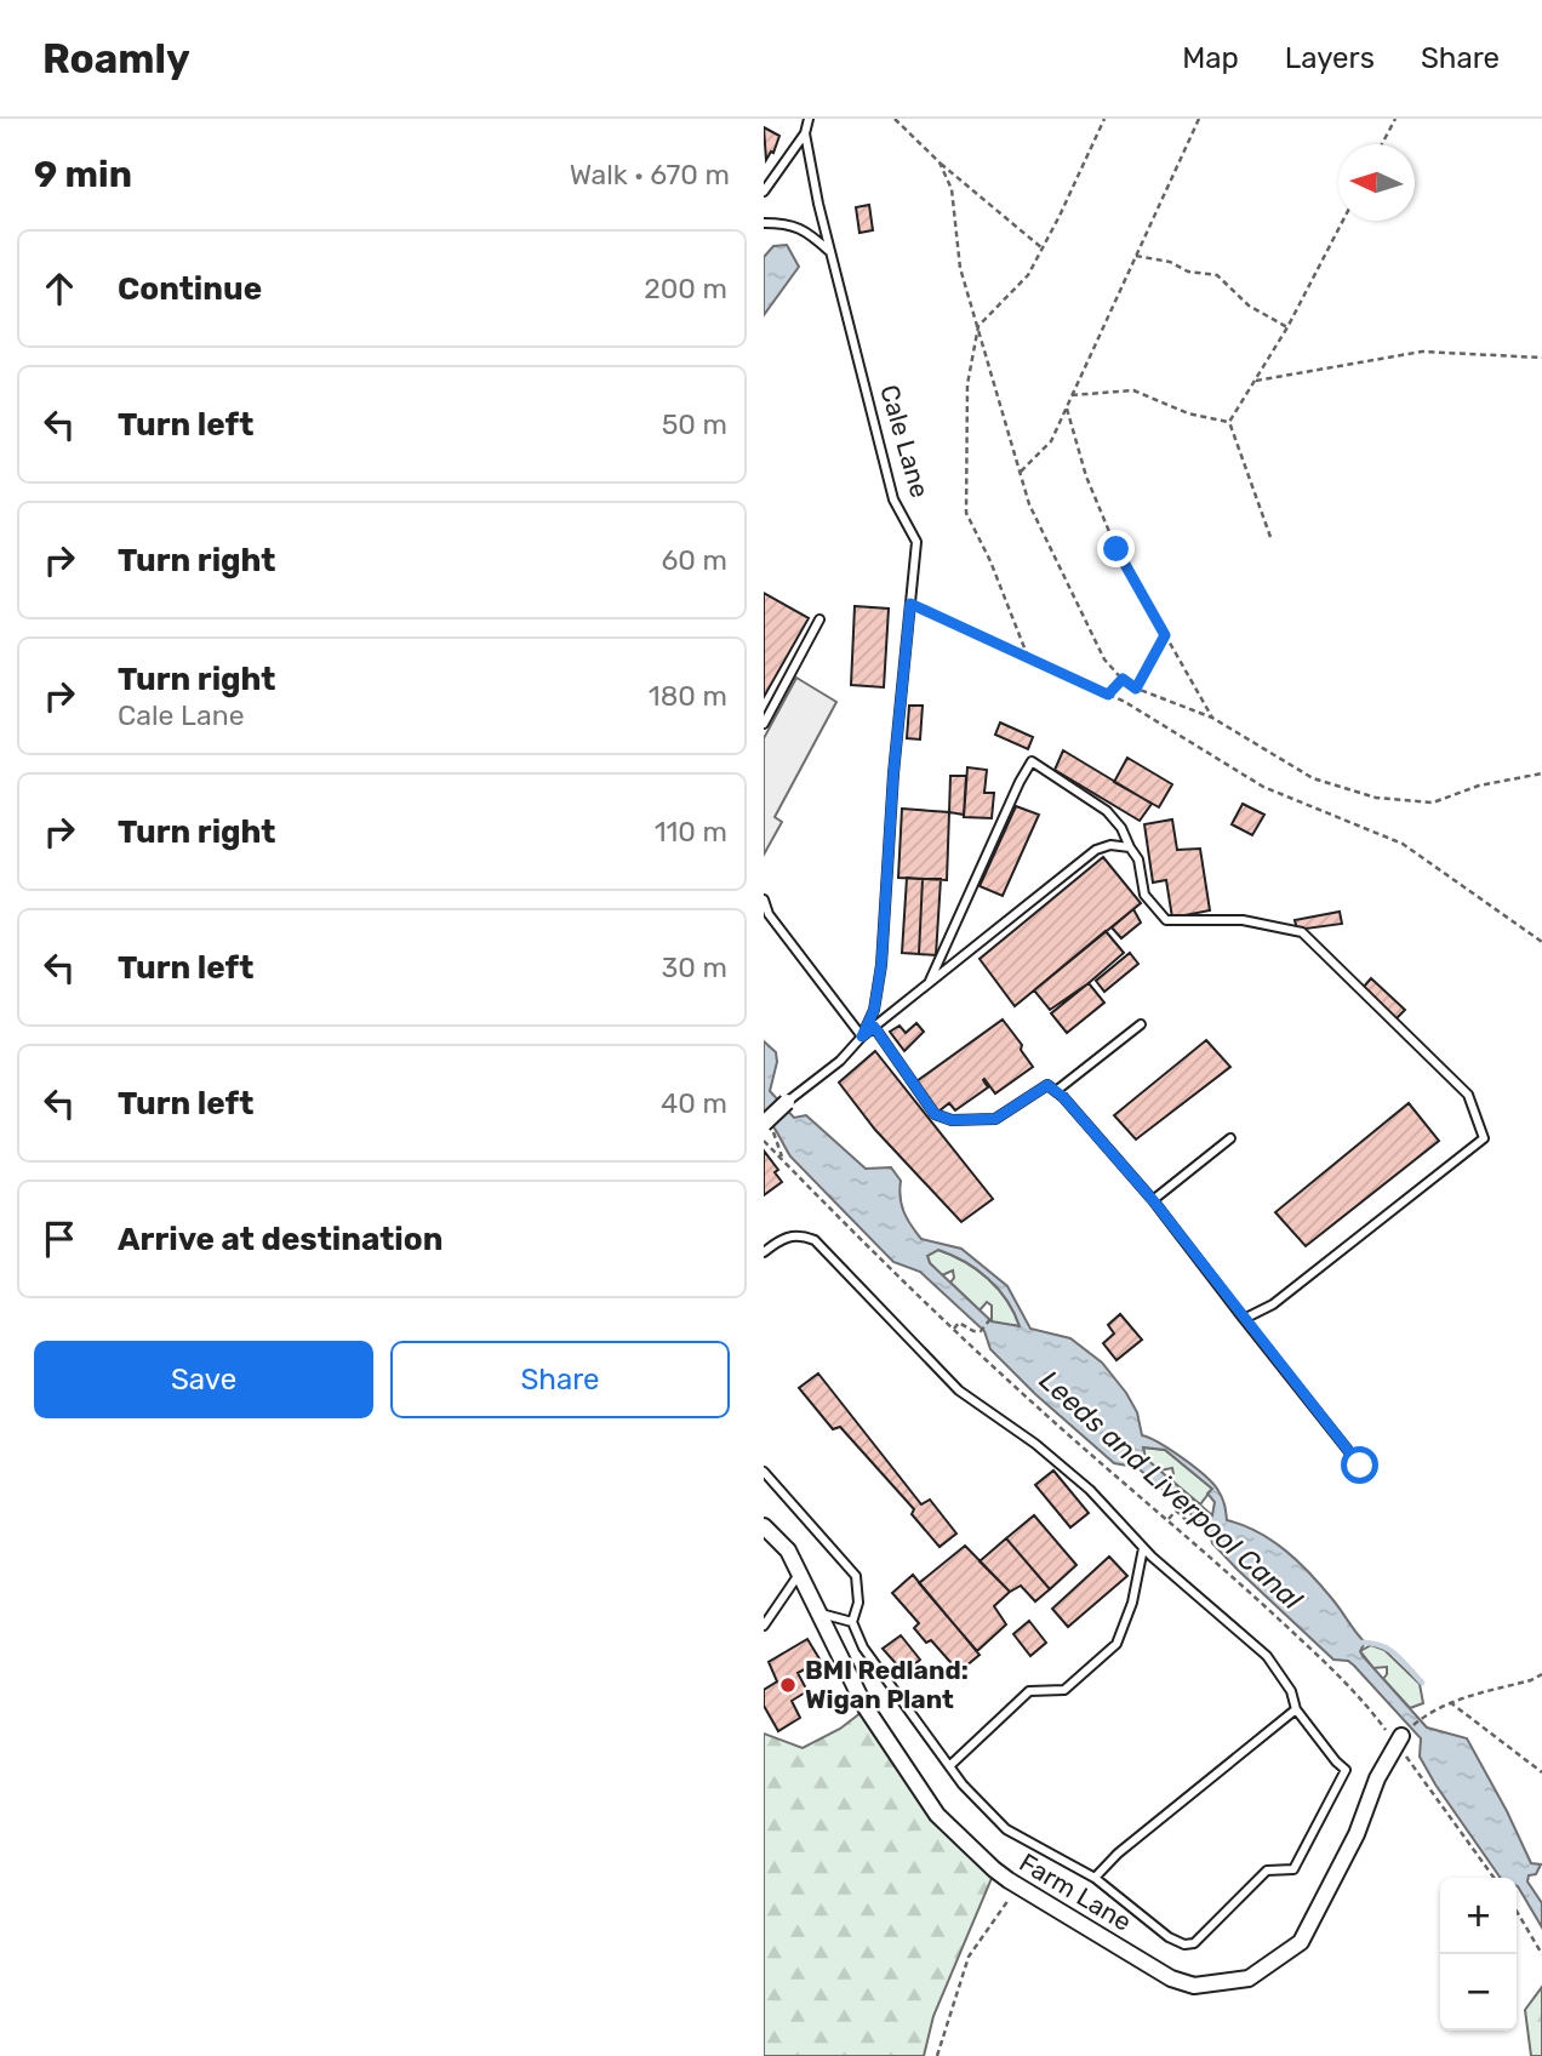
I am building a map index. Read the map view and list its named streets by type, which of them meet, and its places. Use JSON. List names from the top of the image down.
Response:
{
  "streets": {
    "street": ["Cale Lane", "Farm Lane"]
  },
  "water": ["Leeds and Liverpool Canal"],
  "places": ["BMI Redland: Wigan Plant"],
  "north": "left",
  "page": {
    "header": "Roamly",
    "nav": ["Map", "Layers", "Share"],
    "heading": ["9 min", "Walk · 670 m"],
    "list": [
      ["Continue", "200 m"],
      ["Turn left", "50 m"],
      ["Turn right", "60 m"],
      ["Turn right", "Cale Lane", "180 m"],
      ["Turn right", "110 m"],
      ["Turn left", "30 m"],
      ["Turn left", "40 m"],
      "Arrive at destination"
    ],
    "buttons": ["Save", "Share"],
    "map_buttons": ["+", "−"]
  }
}
